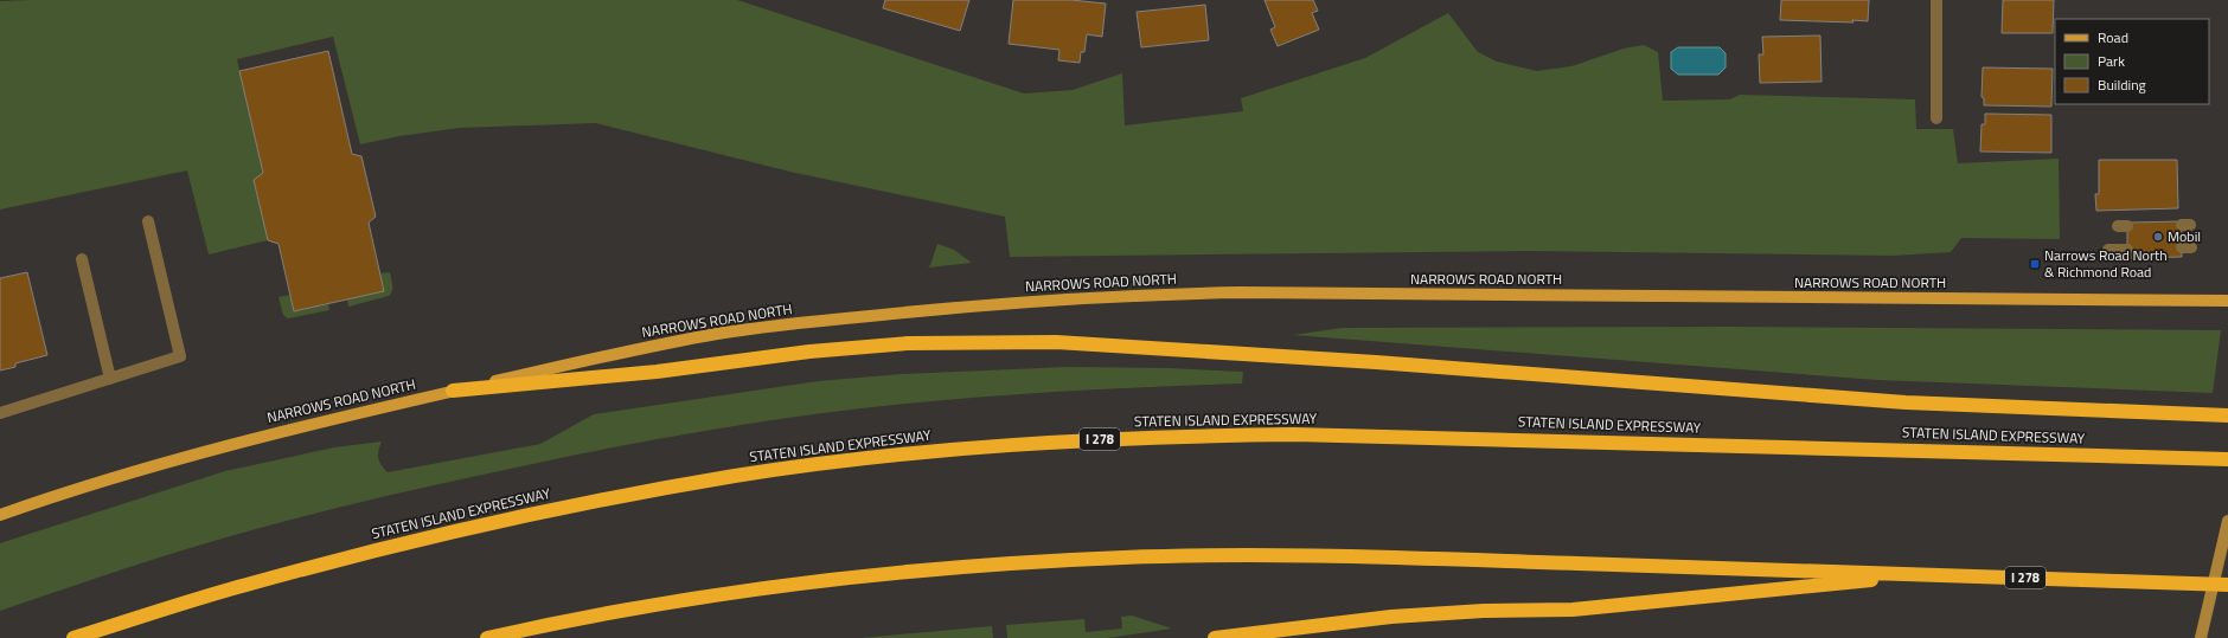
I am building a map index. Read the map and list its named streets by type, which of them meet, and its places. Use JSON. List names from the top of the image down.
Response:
{
  "streets": {
    "highway": ["STATEN ISLAND EXPRESSWAY", "I 278"],
    "main road": ["NARROWS ROAD NORTH"]
  },
  "places": {
    "other": ["Mobil"],
    "transit": ["Narrows Road North & Richmond Road"]
  },
  "legend": ["Road", "Park", "Building"]
}
